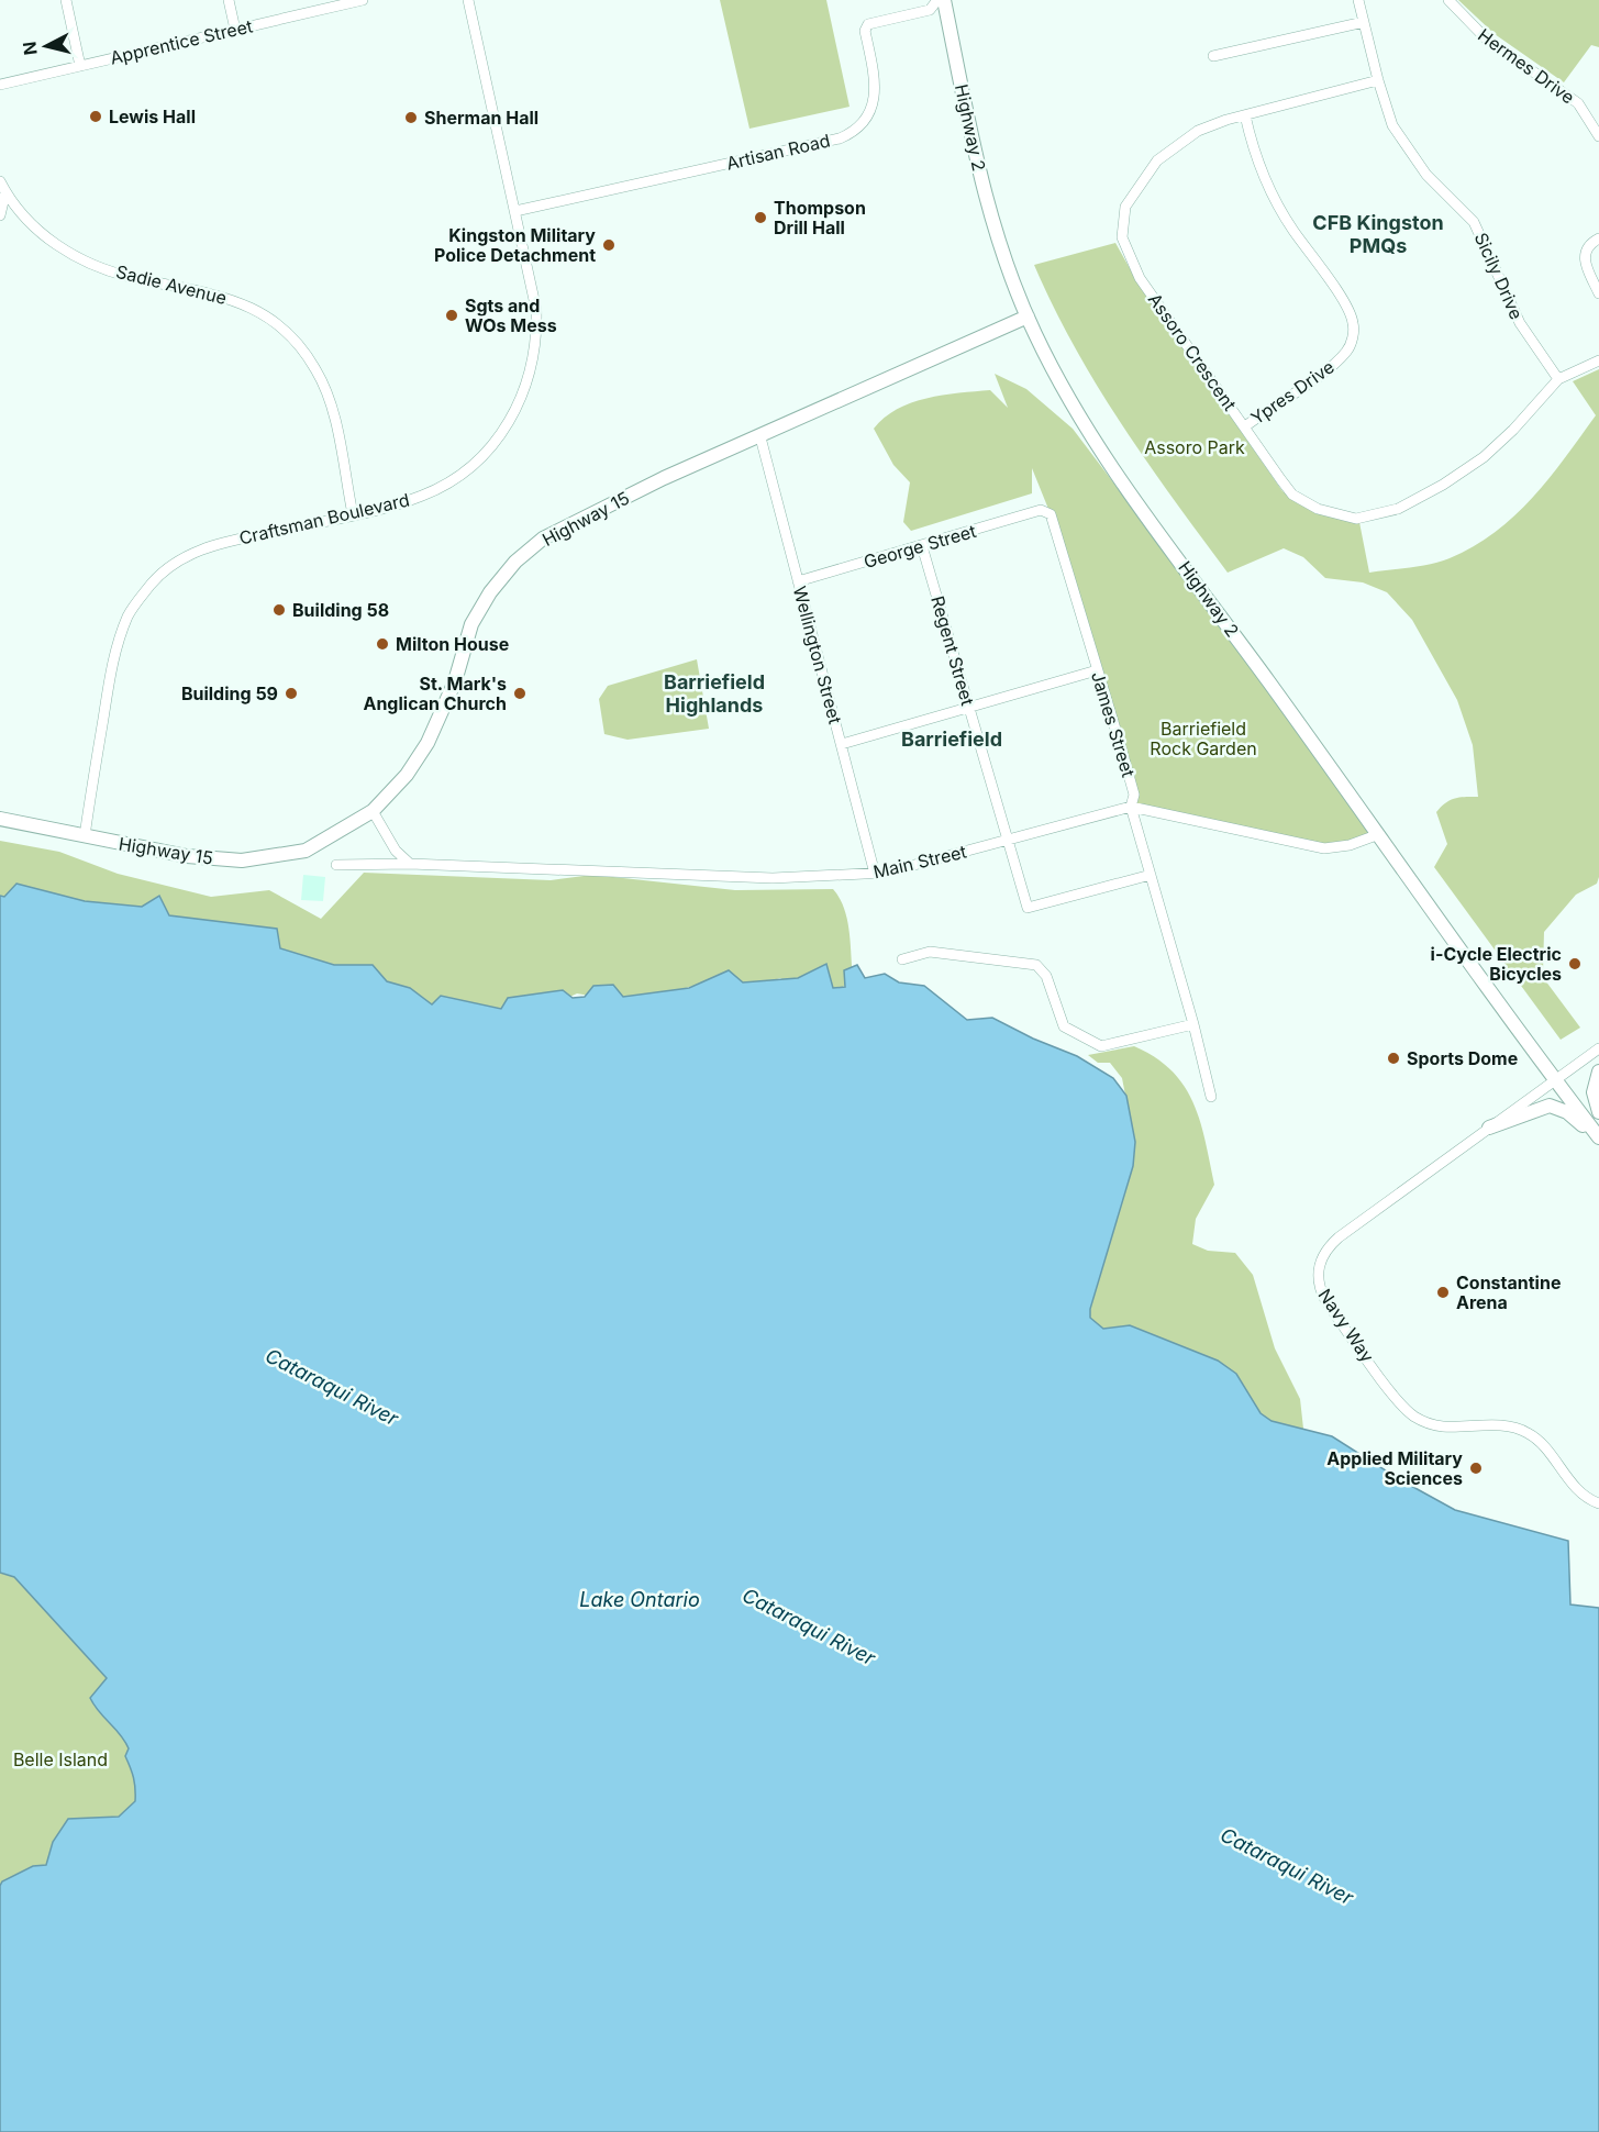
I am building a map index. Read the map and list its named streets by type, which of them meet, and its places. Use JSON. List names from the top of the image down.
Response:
{
  "streets": {
    "main road": ["Highway 2", "Highway 15"],
    "street": [
      "Apprentice Street",
      "Hermes Drive",
      "Artisan Road",
      "Sicily Drive",
      "Sadie Avenue",
      "Assoro Crescent",
      "Ypres Drive",
      "Craftsman Boulevard",
      "George Street",
      "Regent Street",
      "Wellington Street",
      "James Street",
      "Main Street",
      "Navy Way"
    ]
  },
  "crossings": [
    ["Highway 2", "Highway 15"],
    ["Highway 2", "Main Street"],
    ["Highway 2", "Navy Way"],
    ["Artisan Road", "Craftsman Boulevard"],
    ["Sicily Drive", "Assoro Crescent"],
    ["Sadie Avenue", "Craftsman Boulevard"],
    ["Assoro Crescent", "Ypres Drive"],
    ["Craftsman Boulevard", "Highway 15"],
    ["Highway 15", "Wellington Street"],
    ["George Street", "Regent Street"],
    ["George Street", "Wellington Street"],
    ["George Street", "James Street"],
    ["Regent Street", "James Street"],
    ["Regent Street", "Main Street"],
    ["Wellington Street", "Main Street"],
    ["James Street", "Main Street"]
  ],
  "districts": ["CFB Kingston PMQs", "Barriefield Highlands", "Barriefield"],
  "water": ["Cataraqui River", "Lake Ontario"],
  "parks": ["Assoro Park", "Barriefield Rock Garden", "Belle Island"],
  "places": [
    "Lewis Hall",
    "Sherman Hall",
    "Thompson Drill Hall",
    "Kingston Military Police Detachment",
    "Sgts and WOs Mess",
    "Building 58",
    "Milton House",
    "Building 59",
    "St. Mark's Anglican Church",
    "i-Cycle Electric Bicycles",
    "Sports Dome",
    "Constantine Arena",
    "Applied Military Sciences"
  ],
  "north": "left"
}
